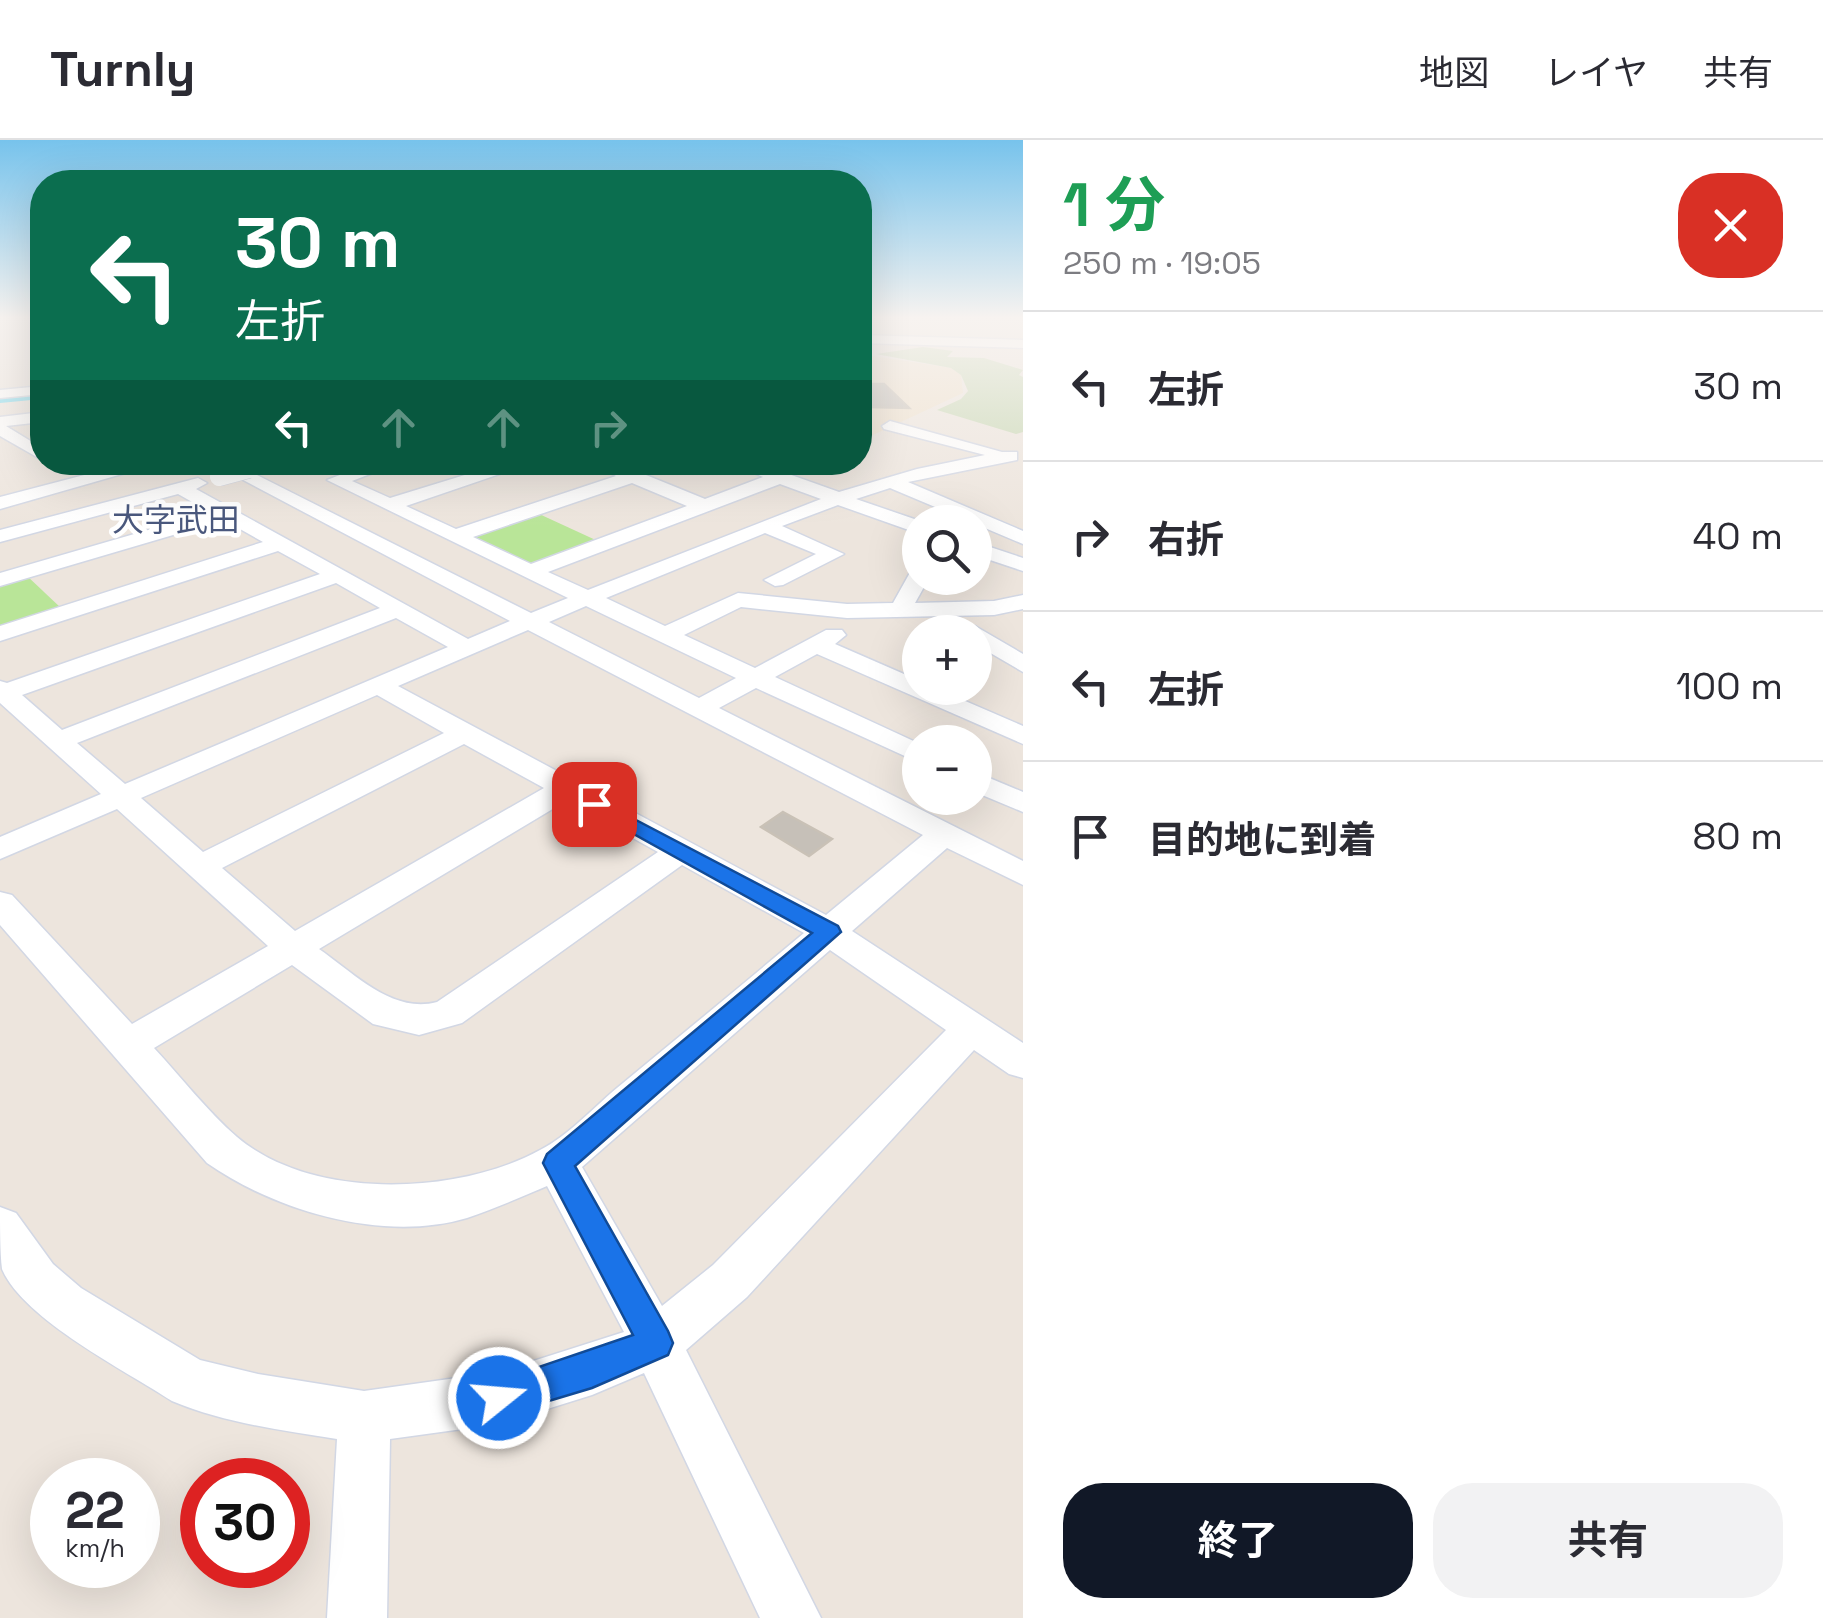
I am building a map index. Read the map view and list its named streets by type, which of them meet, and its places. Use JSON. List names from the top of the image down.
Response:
{
  "districts": ["大字武田"],
  "page": {
    "header": "Turnly",
    "nav": ["地図", "レイヤ", "共有"],
    "heading": ["1 分", "250 m · 19:05"],
    "turn": ["30 m", "左折"],
    "list": [
      {
        "name": "左折",
        "value": "30 m"
      },
      {
        "name": "右折",
        "value": "40 m"
      },
      {
        "name": "左折",
        "value": "100 m"
      },
      {
        "name": "目的地に到着",
        "value": "80 m"
      }
    ],
    "map_buttons": ["+", "−"],
    "speed": "22 km/h",
    "limit": "30",
    "buttons": ["終了", "共有"]
  }
}
